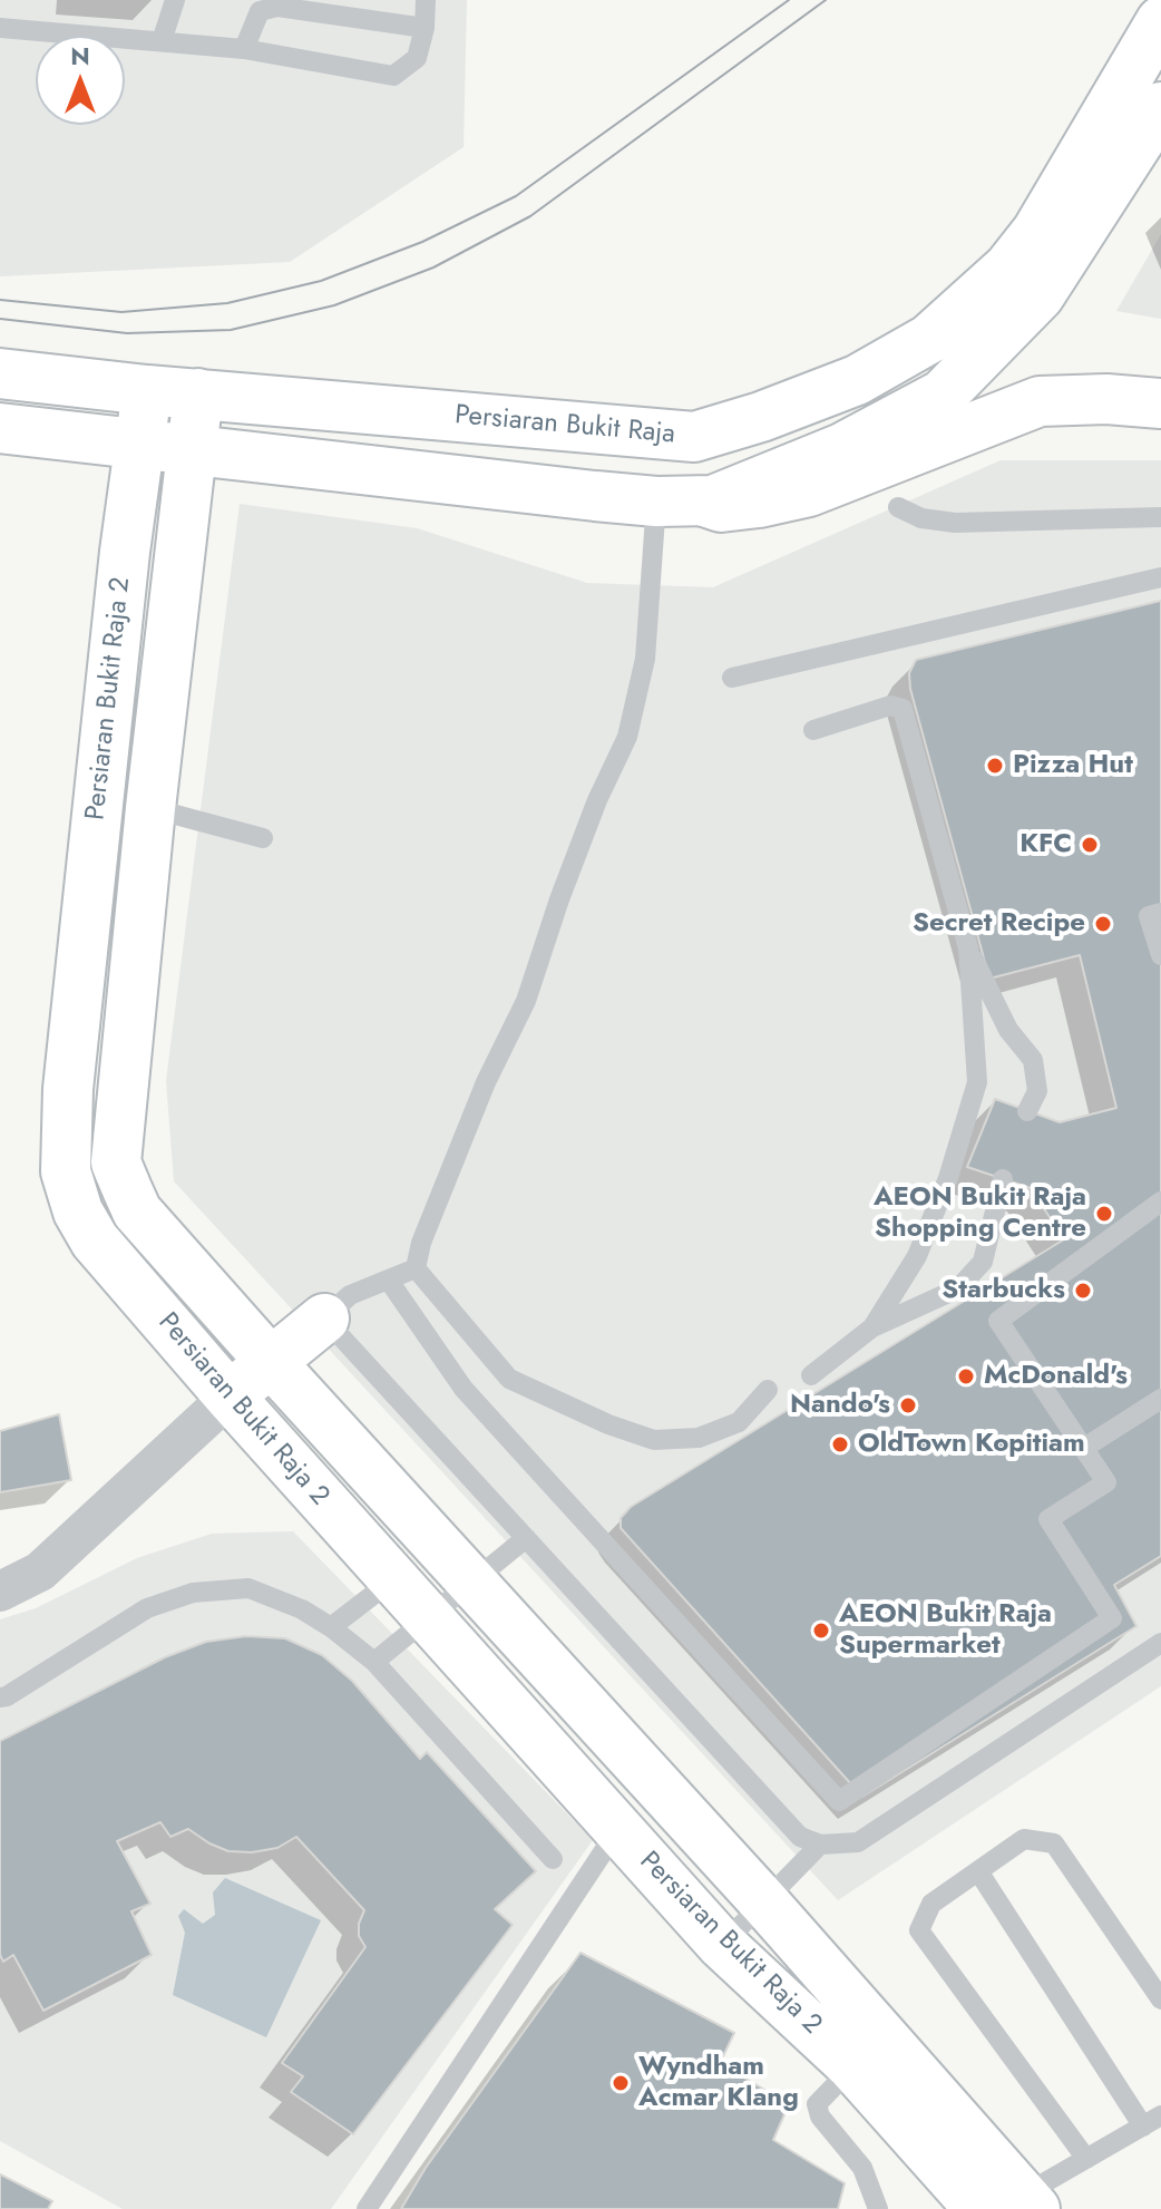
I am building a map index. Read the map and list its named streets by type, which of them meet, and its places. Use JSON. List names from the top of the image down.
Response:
{
  "streets": {
    "main road": ["Persiaran Bukit Raja", "Persiaran Bukit Raja 2"]
  },
  "crossings": [
    ["Persiaran Bukit Raja", "Persiaran Bukit Raja 2"]
  ],
  "places": [
    "Pizza Hut",
    "KFC",
    "Secret Recipe",
    "AEON Bukit Raja Shopping Centre",
    "Starbucks",
    "McDonald's",
    "Nando's",
    "OldTown Kopitiam",
    "AEON Bukit Raja Supermarket",
    "Wyndham Acmar Klang"
  ],
  "north": "top"
}
